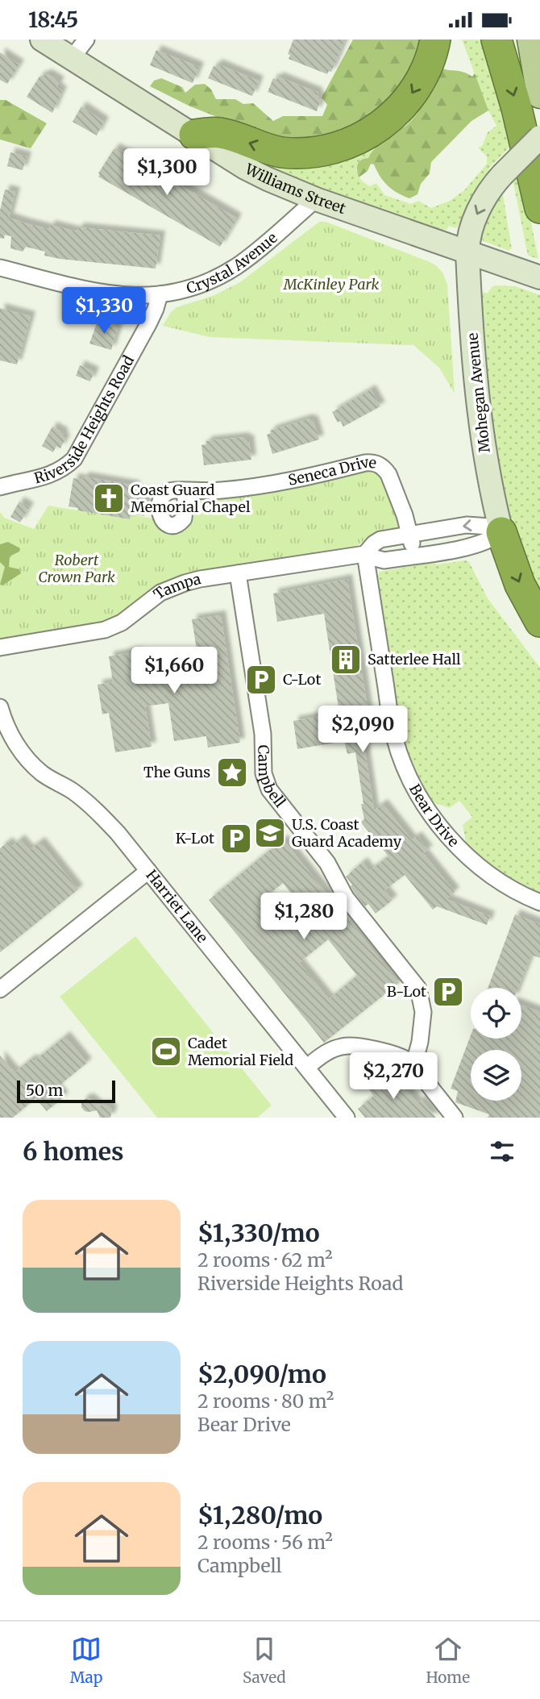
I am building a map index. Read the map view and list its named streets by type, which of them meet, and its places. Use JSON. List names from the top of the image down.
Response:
{
  "streets": {
    "main road": ["Williams Street", "Mohegan Avenue"],
    "street": [
      "Crystal Avenue",
      "Riverside Heights Road",
      "Seneca Drive",
      "Tampa",
      "Campbell",
      "Bear Drive",
      "Harriet Lane"
    ]
  },
  "crossings": [
    ["Williams Street", "Crystal Avenue"],
    ["Williams Street", "Mohegan Avenue"],
    ["Crystal Avenue", "Riverside Heights Road"],
    ["Mohegan Avenue", "Tampa"],
    ["Seneca Drive", "Tampa"],
    ["Tampa", "Campbell"],
    ["Tampa", "Bear Drive"]
  ],
  "parks": ["McKinley Park", "Robert Crown Park"],
  "places": {
    "church": ["Coast Guard Memorial Chapel"],
    "building": ["Satterlee Hall"],
    "parking": ["C-Lot", "K-Lot", "B-Lot"],
    "place": ["The Guns"],
    "school or university": ["U.S. Coast Guard Academy"],
    "sports": ["Cadet Memorial Field"]
  },
  "scale_bar": "50 m",
  "page": {
    "status": "18:45",
    "price": [
      "$1,300",
      "$1,330",
      "$1,660",
      "$2,090",
      "$1,280",
      "$2,270"
    ],
    "scale": "50 m",
    "heading": "6 homes",
    "list": [
      {
        "name": "$1,330/mo",
        "note": "2 rooms · 62 m² · Riverside Heights Road"
      },
      {
        "name": "$2,090/mo",
        "note": "2 rooms · 80 m² · Bear Drive"
      },
      {
        "name": "$1,280/mo",
        "note": "2 rooms · 56 m² · Campbell"
      }
    ],
    "tabs": ["Map", "Saved", "Home"]
  }
}
